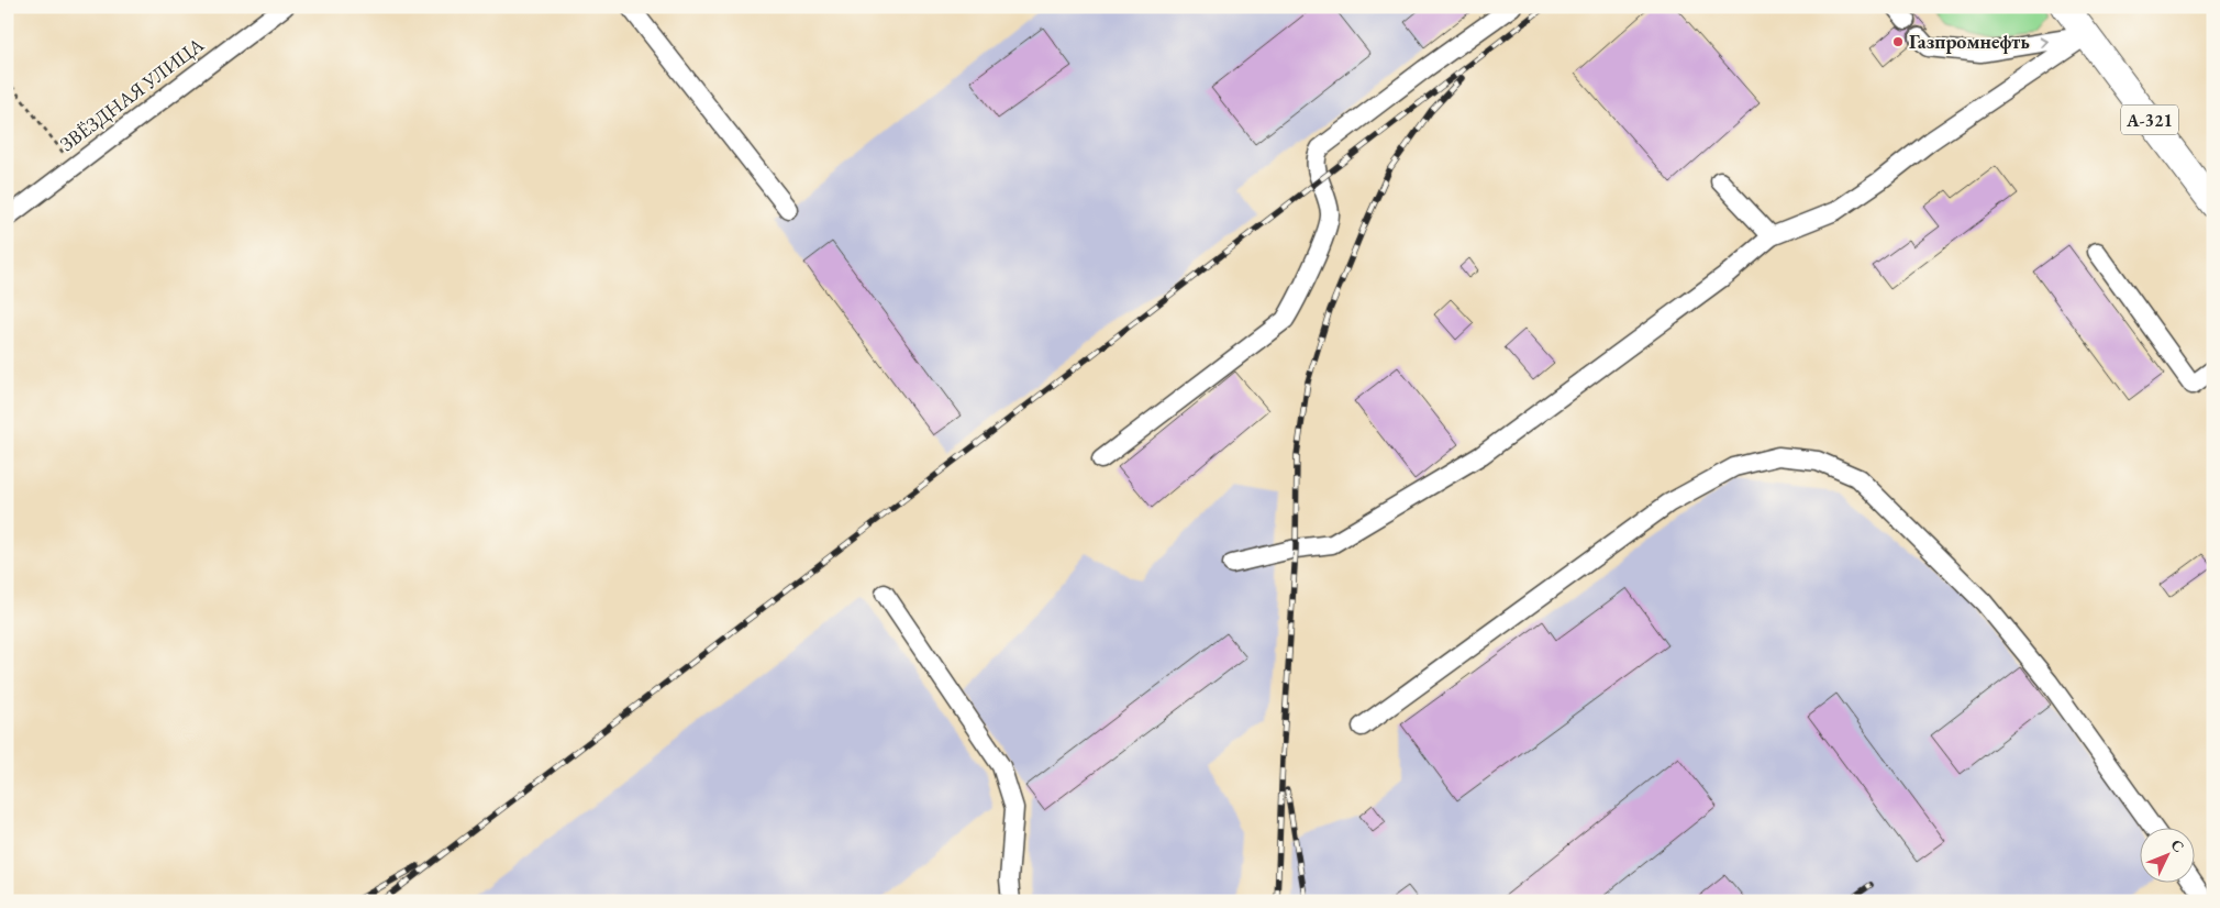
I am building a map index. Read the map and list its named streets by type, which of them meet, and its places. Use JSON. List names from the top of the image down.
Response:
{
  "streets": {
    "highway": ["А-321"],
    "street": ["ЗВЁЗДНАЯ УЛИЦА"]
  },
  "places": ["Газпромнефть"],
  "north": "top right"
}
